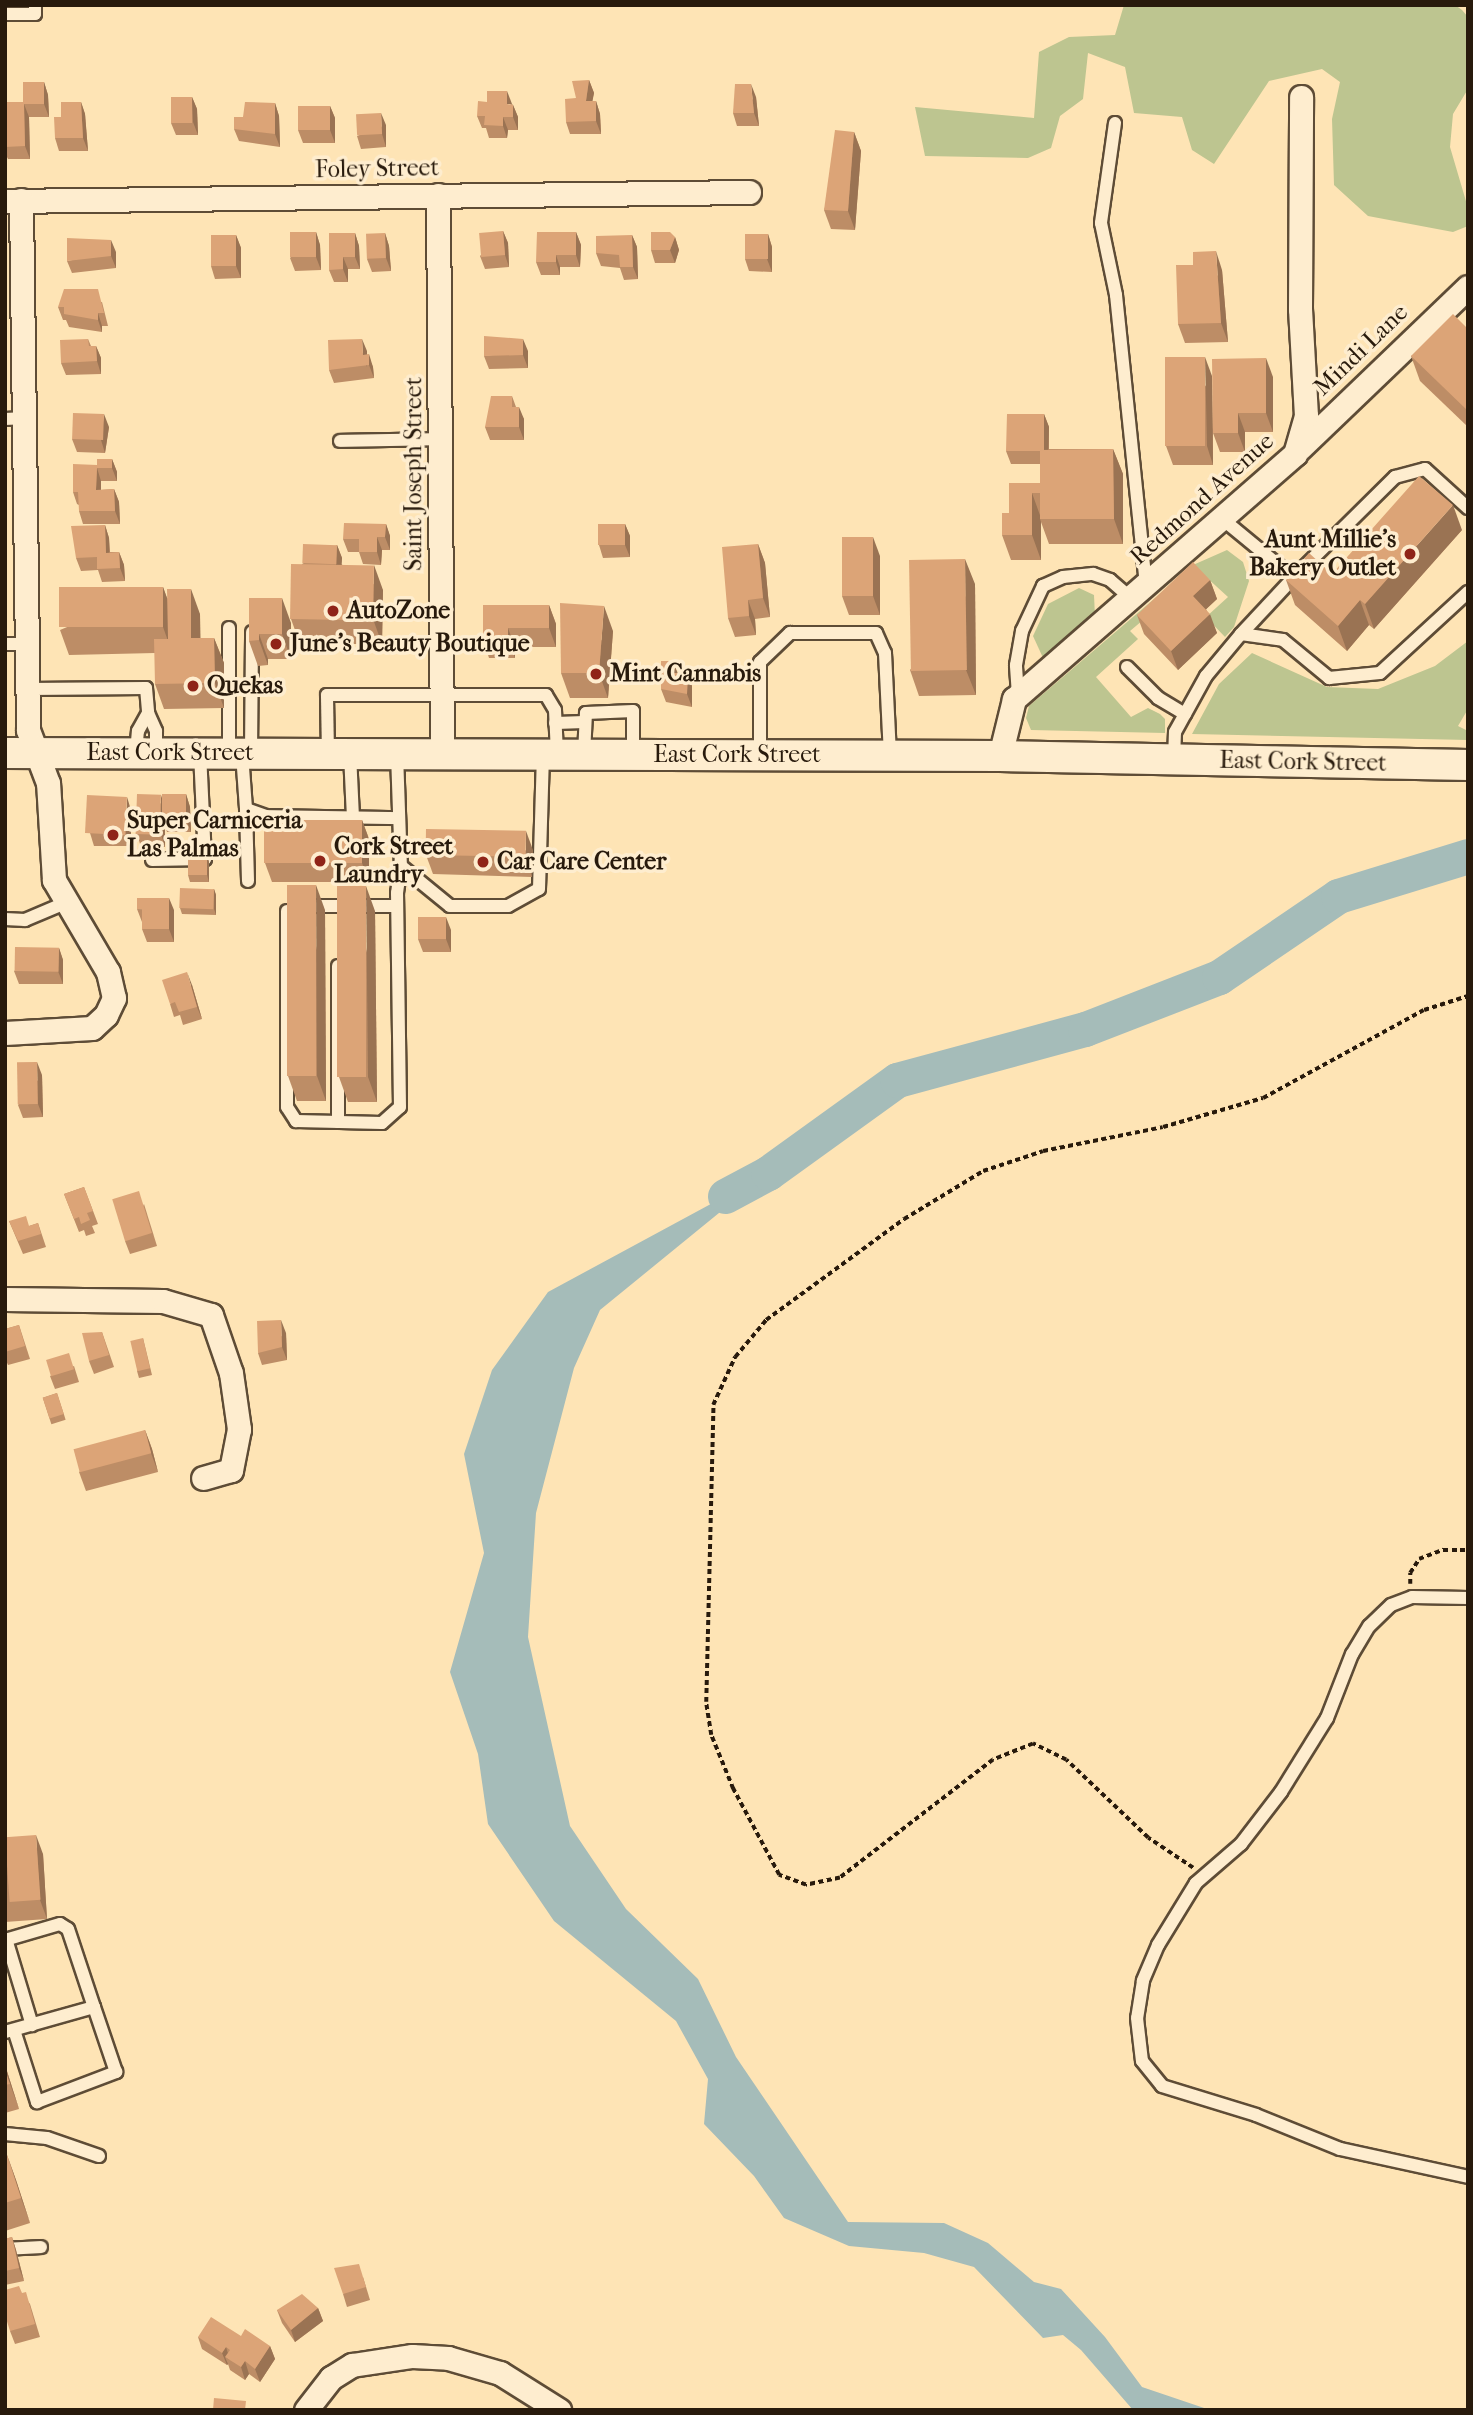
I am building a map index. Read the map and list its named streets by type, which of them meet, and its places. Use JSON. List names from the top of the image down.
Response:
{
  "streets": {
    "street": [
      "Foley Street",
      "Mindi Lane",
      "Saint Joseph Street",
      "Redmond Avenue",
      "East Cork Street"
    ]
  },
  "crossings": [
    ["Foley Street", "Saint Joseph Street"],
    ["Mindi Lane", "Redmond Avenue"],
    ["Saint Joseph Street", "East Cork Street"]
  ],
  "places": [
    "Aunt Millie's Bakery Outlet",
    "AutoZone",
    "June's Beauty Boutique",
    "Mint Cannabis",
    "Quekas",
    "Super Carniceria Las Palmas",
    "Cork Street Laundry",
    "Car Care Center"
  ]
}
